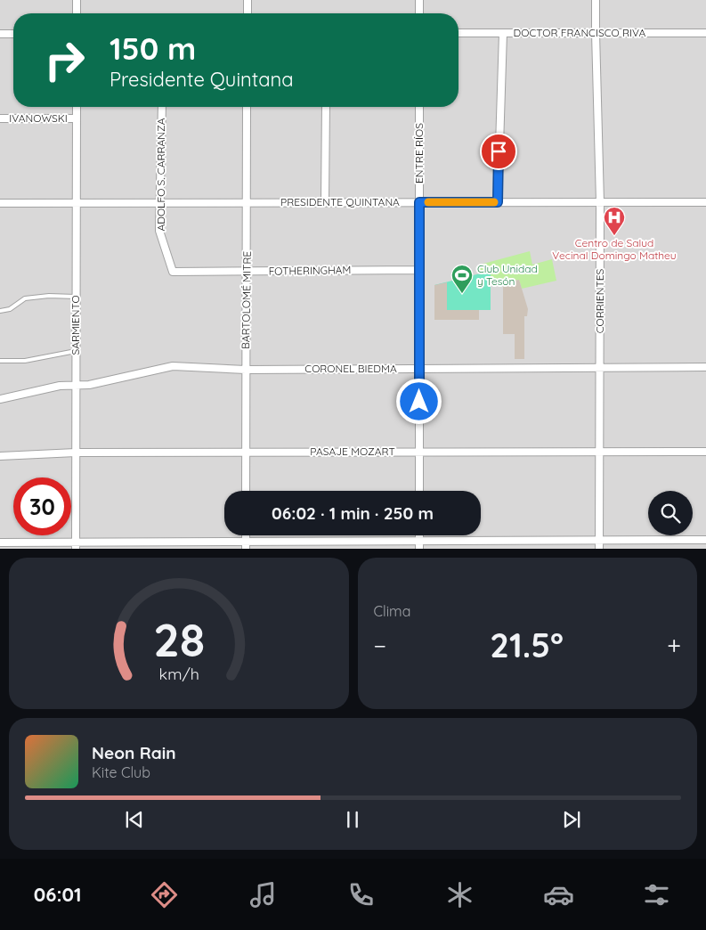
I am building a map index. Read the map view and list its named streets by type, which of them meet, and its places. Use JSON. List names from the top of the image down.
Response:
{
  "streets": {
    "street": [
      "DOCTOR FRANCISCO RIVA",
      "IVANOWSKI",
      "ENTRE RÍOS",
      "ADOLFO S. CARRANZA",
      "PRESIDENTE QUINTANA",
      "FOTHERINGHAM",
      "BARTOLOMÉ MITRE",
      "CORRIENTES",
      "SARMIENTO",
      "CORONEL BIEDMA",
      "PASAJE MOZART"
    ]
  },
  "crossings": [
    ["DOCTOR FRANCISCO RIVA", "CORRIENTES"],
    ["IVANOWSKI", "SARMIENTO"],
    ["ENTRE RÍOS", "PRESIDENTE QUINTANA"],
    ["ENTRE RÍOS", "FOTHERINGHAM"],
    ["ENTRE RÍOS", "CORONEL BIEDMA"],
    ["ENTRE RÍOS", "PASAJE MOZART"],
    ["ADOLFO S. CARRANZA", "PRESIDENTE QUINTANA"],
    ["ADOLFO S. CARRANZA", "FOTHERINGHAM"],
    ["PRESIDENTE QUINTANA", "BARTOLOMÉ MITRE"],
    ["PRESIDENTE QUINTANA", "CORRIENTES"],
    ["PRESIDENTE QUINTANA", "SARMIENTO"],
    ["FOTHERINGHAM", "BARTOLOMÉ MITRE"],
    ["BARTOLOMÉ MITRE", "CORONEL BIEDMA"],
    ["BARTOLOMÉ MITRE", "PASAJE MOZART"],
    ["CORRIENTES", "CORONEL BIEDMA"],
    ["CORRIENTES", "PASAJE MOZART"],
    ["SARMIENTO", "CORONEL BIEDMA"],
    ["SARMIENTO", "PASAJE MOZART"]
  ],
  "places": {
    "hospital": ["Centro de Salud Vecinal Domingo Matheu"],
    "sports": ["Club Unidad y Tesón"]
  },
  "page": {
    "turn": ["150 m", "Presidente Quintana"],
    "limit": "30",
    "trip": "06:02 · 1 min · 250 m",
    "tile": "Clima",
    "heat": ["−", "21.5°", "+"],
    "song": ["Neon Rain", "Kite Club"],
    "tabs": "06:01",
    "gauge": ["28", "km/h"]
  }
}
